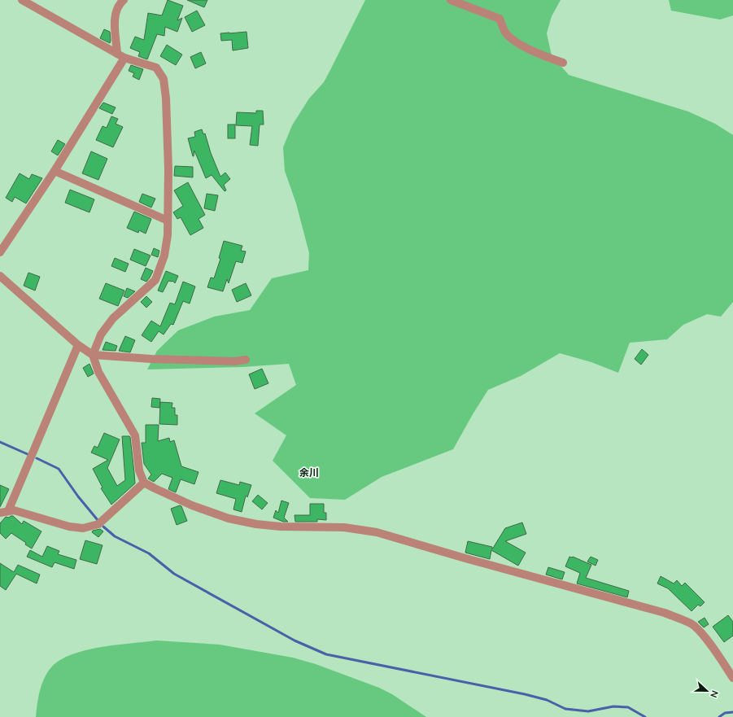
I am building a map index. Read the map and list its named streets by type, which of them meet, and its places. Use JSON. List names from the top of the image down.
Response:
{
  "districts": ["余川"],
  "north": "right"
}
